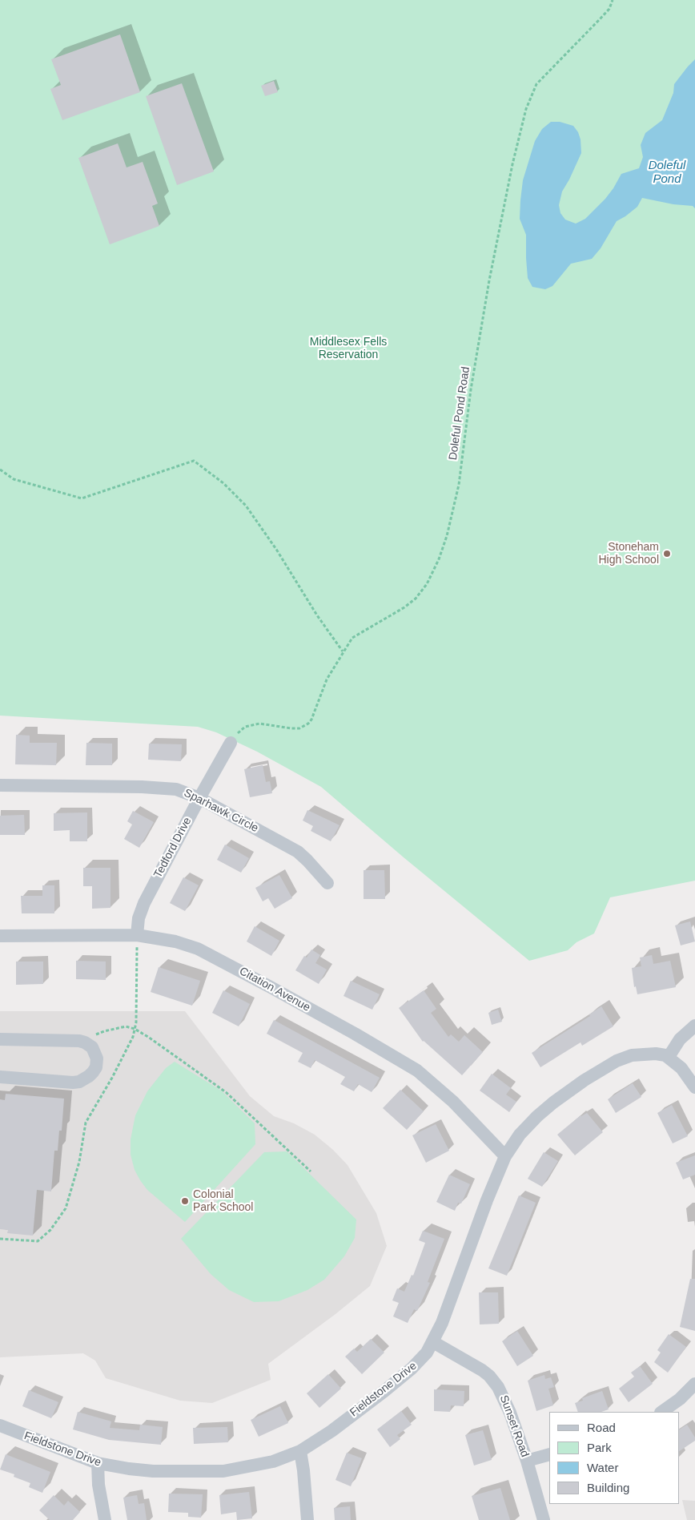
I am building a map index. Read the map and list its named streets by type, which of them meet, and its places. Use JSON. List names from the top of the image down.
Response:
{
  "streets": {
    "street": [
      "Sparhawk Circle",
      "Tedford Drive",
      "Citation Avenue",
      "Fieldstone Drive",
      "Sunset Road"
    ],
    "path": ["Doleful Pond Road"]
  },
  "crossings": [
    ["Doleful Pond Road", "Tedford Drive"],
    ["Sparhawk Circle", "Tedford Drive"],
    ["Tedford Drive", "Citation Avenue"],
    ["Citation Avenue", "Fieldstone Drive"],
    ["Fieldstone Drive", "Sunset Road"]
  ],
  "water": ["Doleful Pond"],
  "parks": ["Middlesex Fells Reservation"],
  "places": ["Stoneham High School", "Colonial Park School"],
  "legend": [
    "Road",
    "Park",
    "Water",
    "Building"
  ]
}
